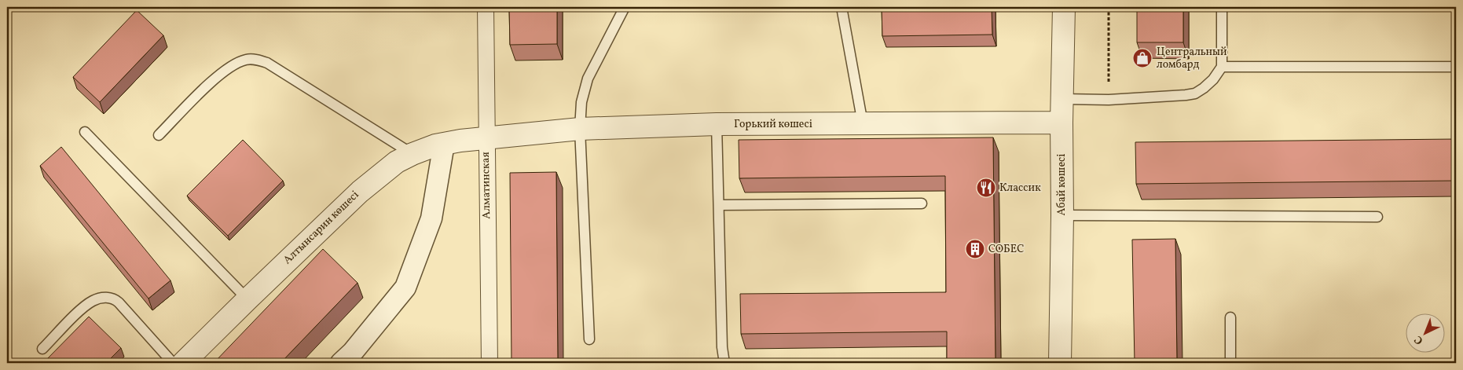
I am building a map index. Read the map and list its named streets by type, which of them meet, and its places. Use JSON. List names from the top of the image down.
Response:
{
  "streets": {
    "street": [
      "Горький көшесі",
      "Абай көшесі",
      "Алматинская",
      "Алтынсарин көшесі"
    ]
  },
  "crossings": [
    ["Горький көшесі", "Абай көшесі"],
    ["Горький көшесі", "Алматинская"],
    ["Горький көшесі", "Алтынсарин көшесі"],
    ["Алматинская", "Алтынсарин көшесі"]
  ],
  "places": {
    "shop": ["Центральный ломбард"],
    "restaurant": ["Классик"],
    "building": ["СОБЕС"]
  },
  "north": "bottom left"
}
